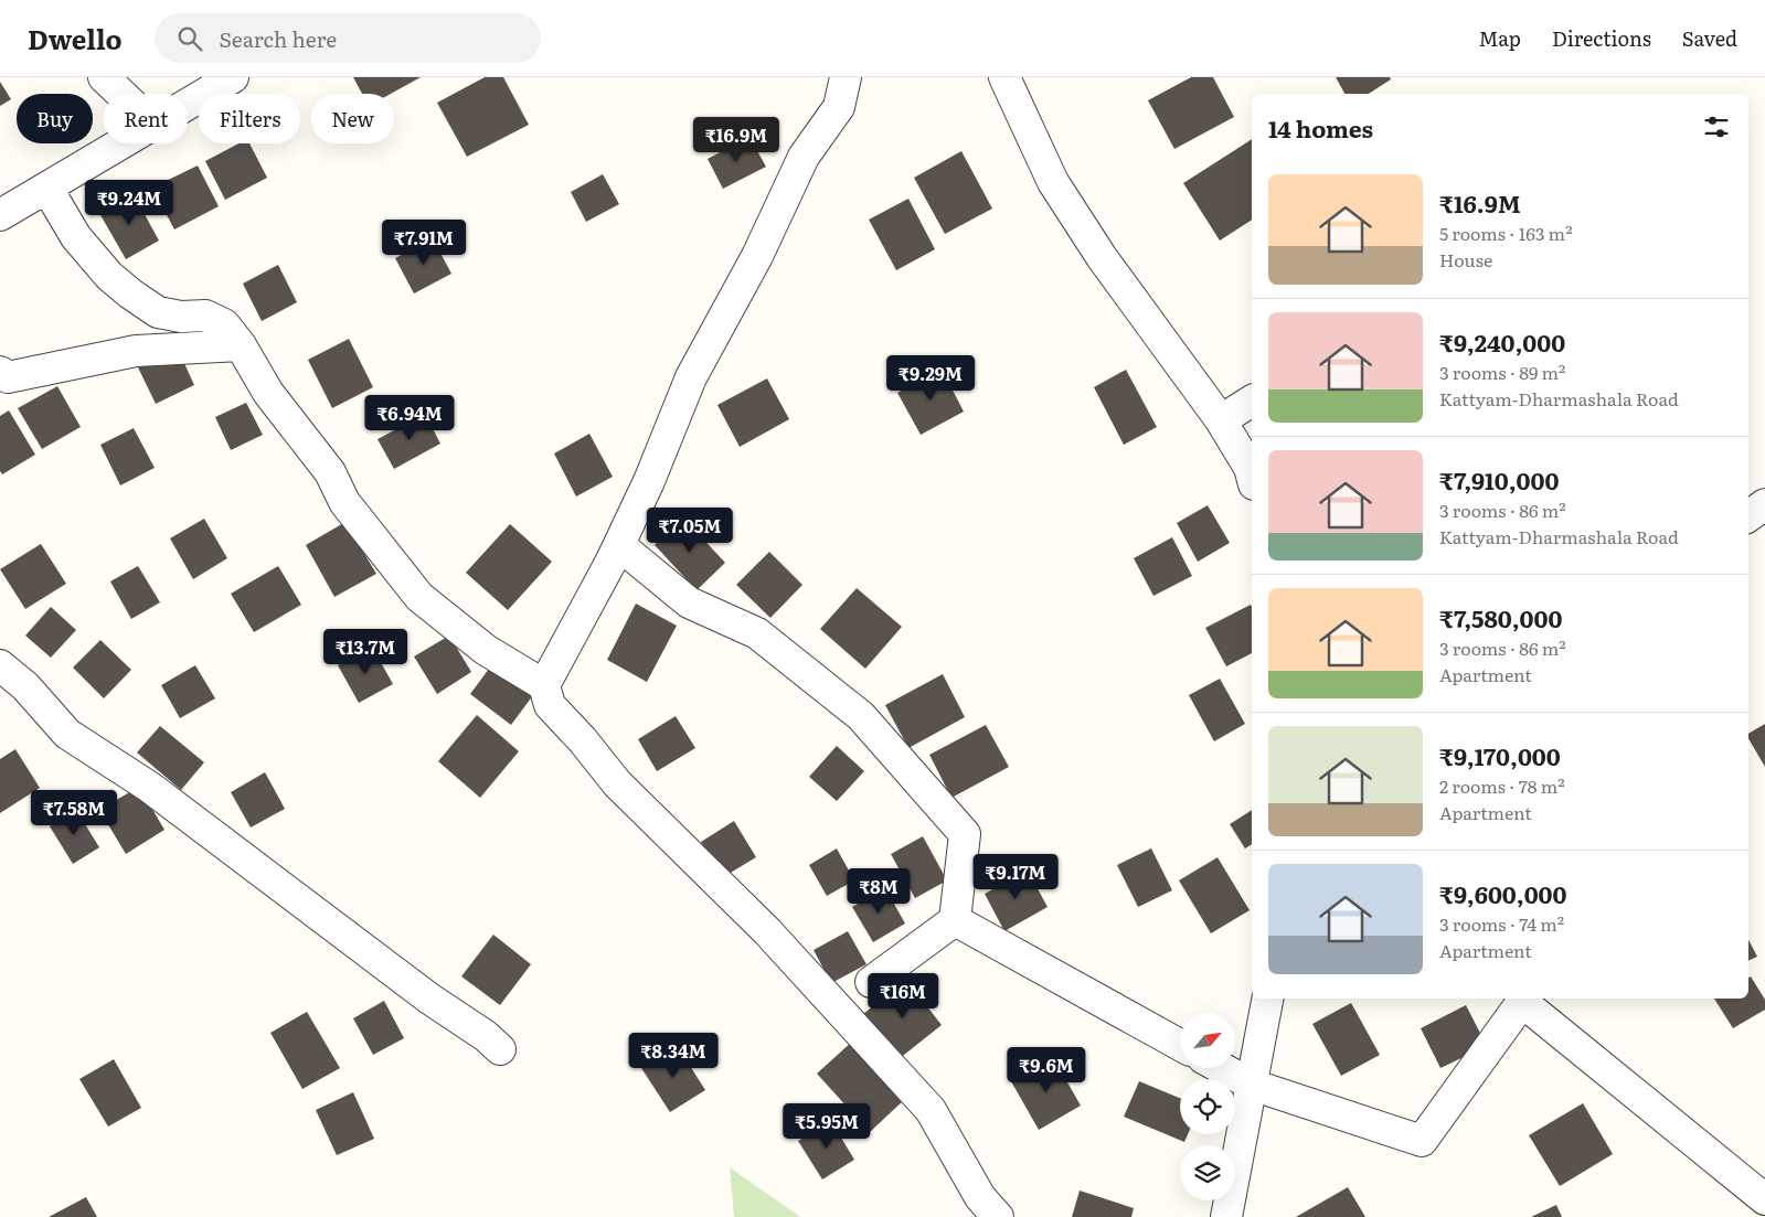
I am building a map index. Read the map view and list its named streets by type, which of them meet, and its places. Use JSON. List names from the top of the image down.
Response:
{
  "north": "top right",
  "page": {
    "header": "Dwello",
    "search": "Search here",
    "nav": ["Map", "Directions", "Saved"],
    "chip": [
      "Buy",
      "Rent",
      "Filters",
      "New"
    ],
    "heading": "14 homes",
    "price": [
      "₹16.9M",
      "₹9.24M",
      "₹7.91M",
      "₹9.29M",
      "₹6.94M",
      "₹7.05M",
      "₹13.7M",
      "₹7.58M",
      "₹9.17M",
      "₹8M",
      "₹16M",
      "₹8.34M",
      "₹9.6M",
      "₹5.95M"
    ],
    "list": [
      {
        "name": "₹16.9M",
        "note": "5 rooms · 163 m² · House"
      },
      {
        "name": "₹9,240,000",
        "note": "3 rooms · 89 m² · Kattyam-Dharmashala Road"
      },
      {
        "name": "₹7,910,000",
        "note": "3 rooms · 86 m² · Kattyam-Dharmashala Road"
      },
      {
        "name": "₹7,580,000",
        "note": "3 rooms · 86 m² · Apartment"
      },
      {
        "name": "₹9,170,000",
        "note": "2 rooms · 78 m² · Apartment"
      },
      {
        "name": "₹9,600,000",
        "note": "3 rooms · 74 m² · Apartment"
      }
    ]
  }
}
